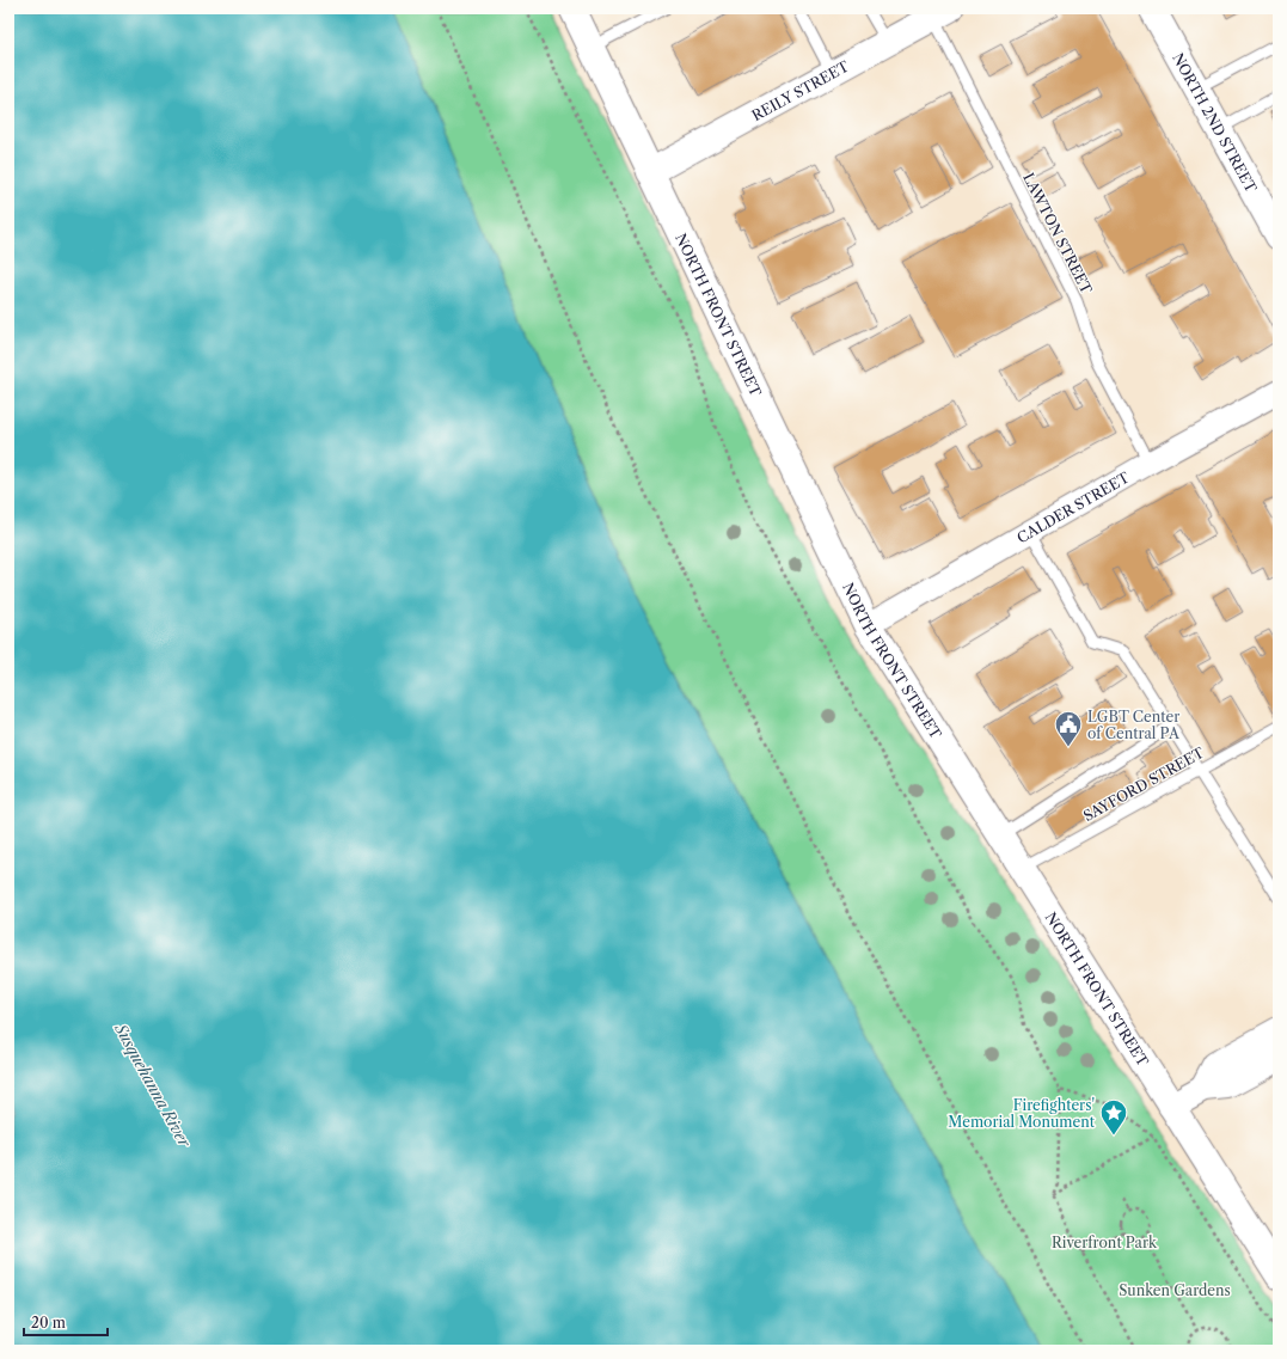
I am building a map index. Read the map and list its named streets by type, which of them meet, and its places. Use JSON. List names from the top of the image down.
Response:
{
  "streets": {
    "main road": ["REILY STREET", "NORTH 2ND STREET", "NORTH FRONT STREET"],
    "street": ["CALDER STREET"],
    "lane": ["LAWTON STREET", "SAYFORD STREET"]
  },
  "crossings": [
    ["REILY STREET", "LAWTON STREET"],
    ["REILY STREET", "NORTH FRONT STREET"],
    ["LAWTON STREET", "CALDER STREET"],
    ["NORTH FRONT STREET", "CALDER STREET"],
    ["NORTH FRONT STREET", "SAYFORD STREET"]
  ],
  "water": ["Susquehanna River"],
  "parks": ["Riverfront Park", "Sunken Gardens"],
  "places": {
    "public building": ["LGBT Center of Central PA"],
    "place": ["Firefighters' Memorial Monument"]
  },
  "scale_bar": "20 m"
}
